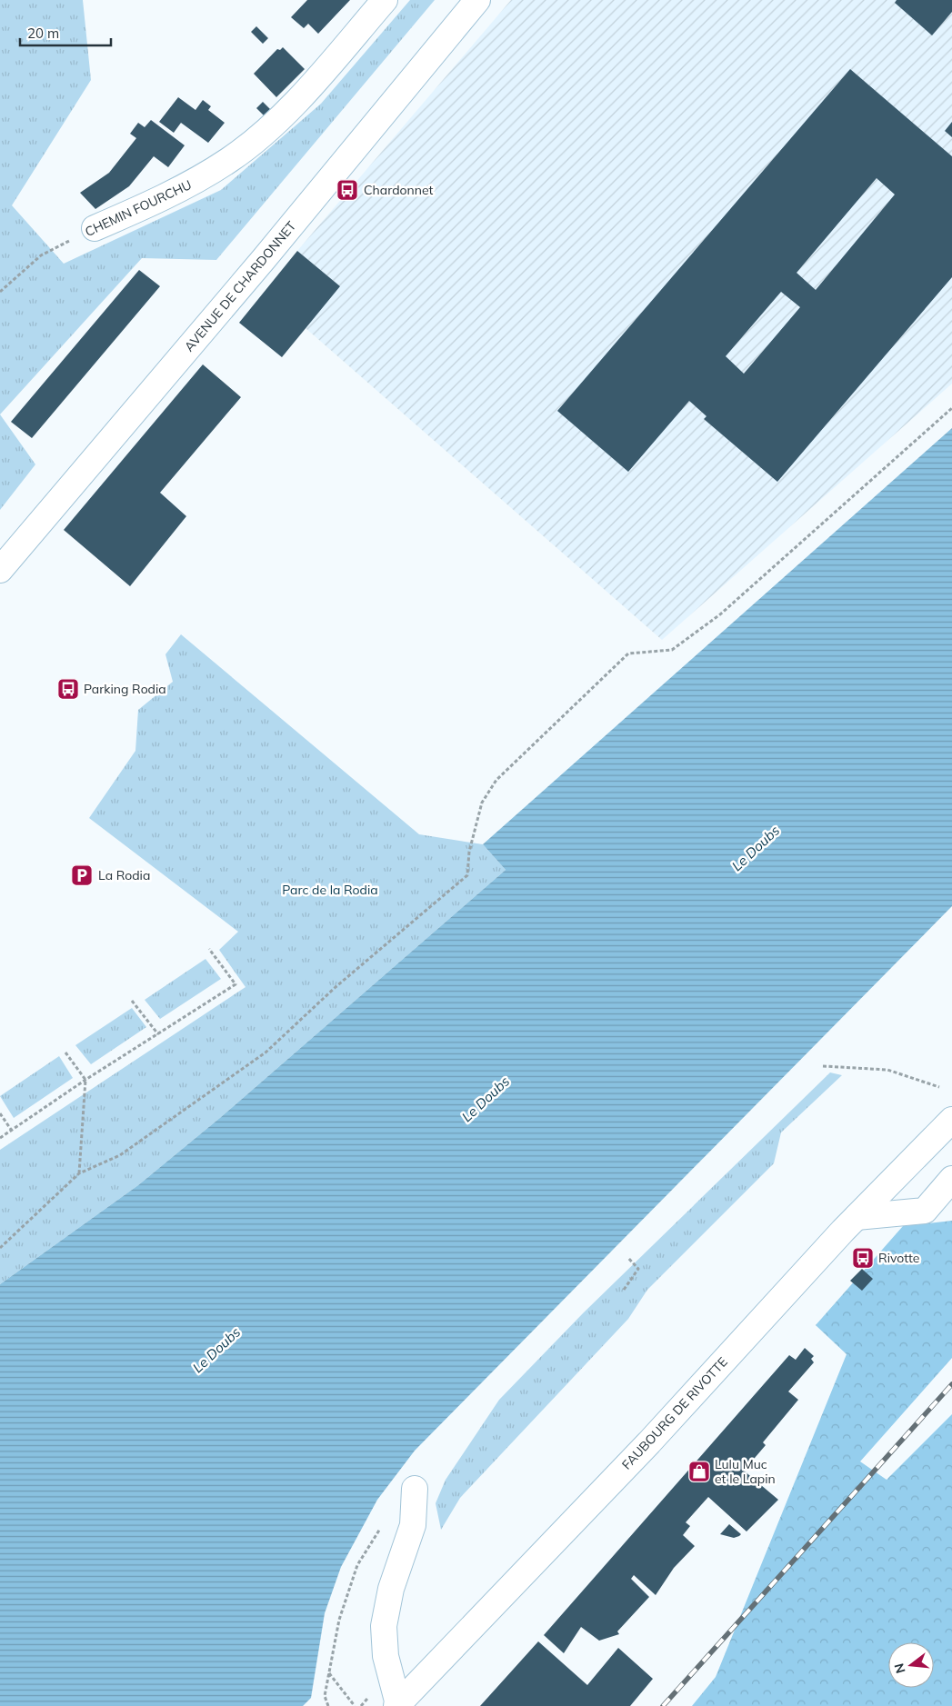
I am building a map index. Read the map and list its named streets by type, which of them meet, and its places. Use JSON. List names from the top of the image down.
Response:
{
  "streets": {
    "main road": ["CHEMIN FOURCHU", "AVENUE DE CHARDONNET", "FAUBOURG DE RIVOTTE"]
  },
  "water": ["Le Doubs"],
  "parks": ["Parc de la Rodia"],
  "places": {
    "bus stop": ["Chardonnet", "Parking Rodia", "Rivotte"],
    "parking": ["La Rodia"],
    "shop": ["Lulu Muc et le Lapin"]
  },
  "scale_bar": "20 m",
  "north": "left"
}
